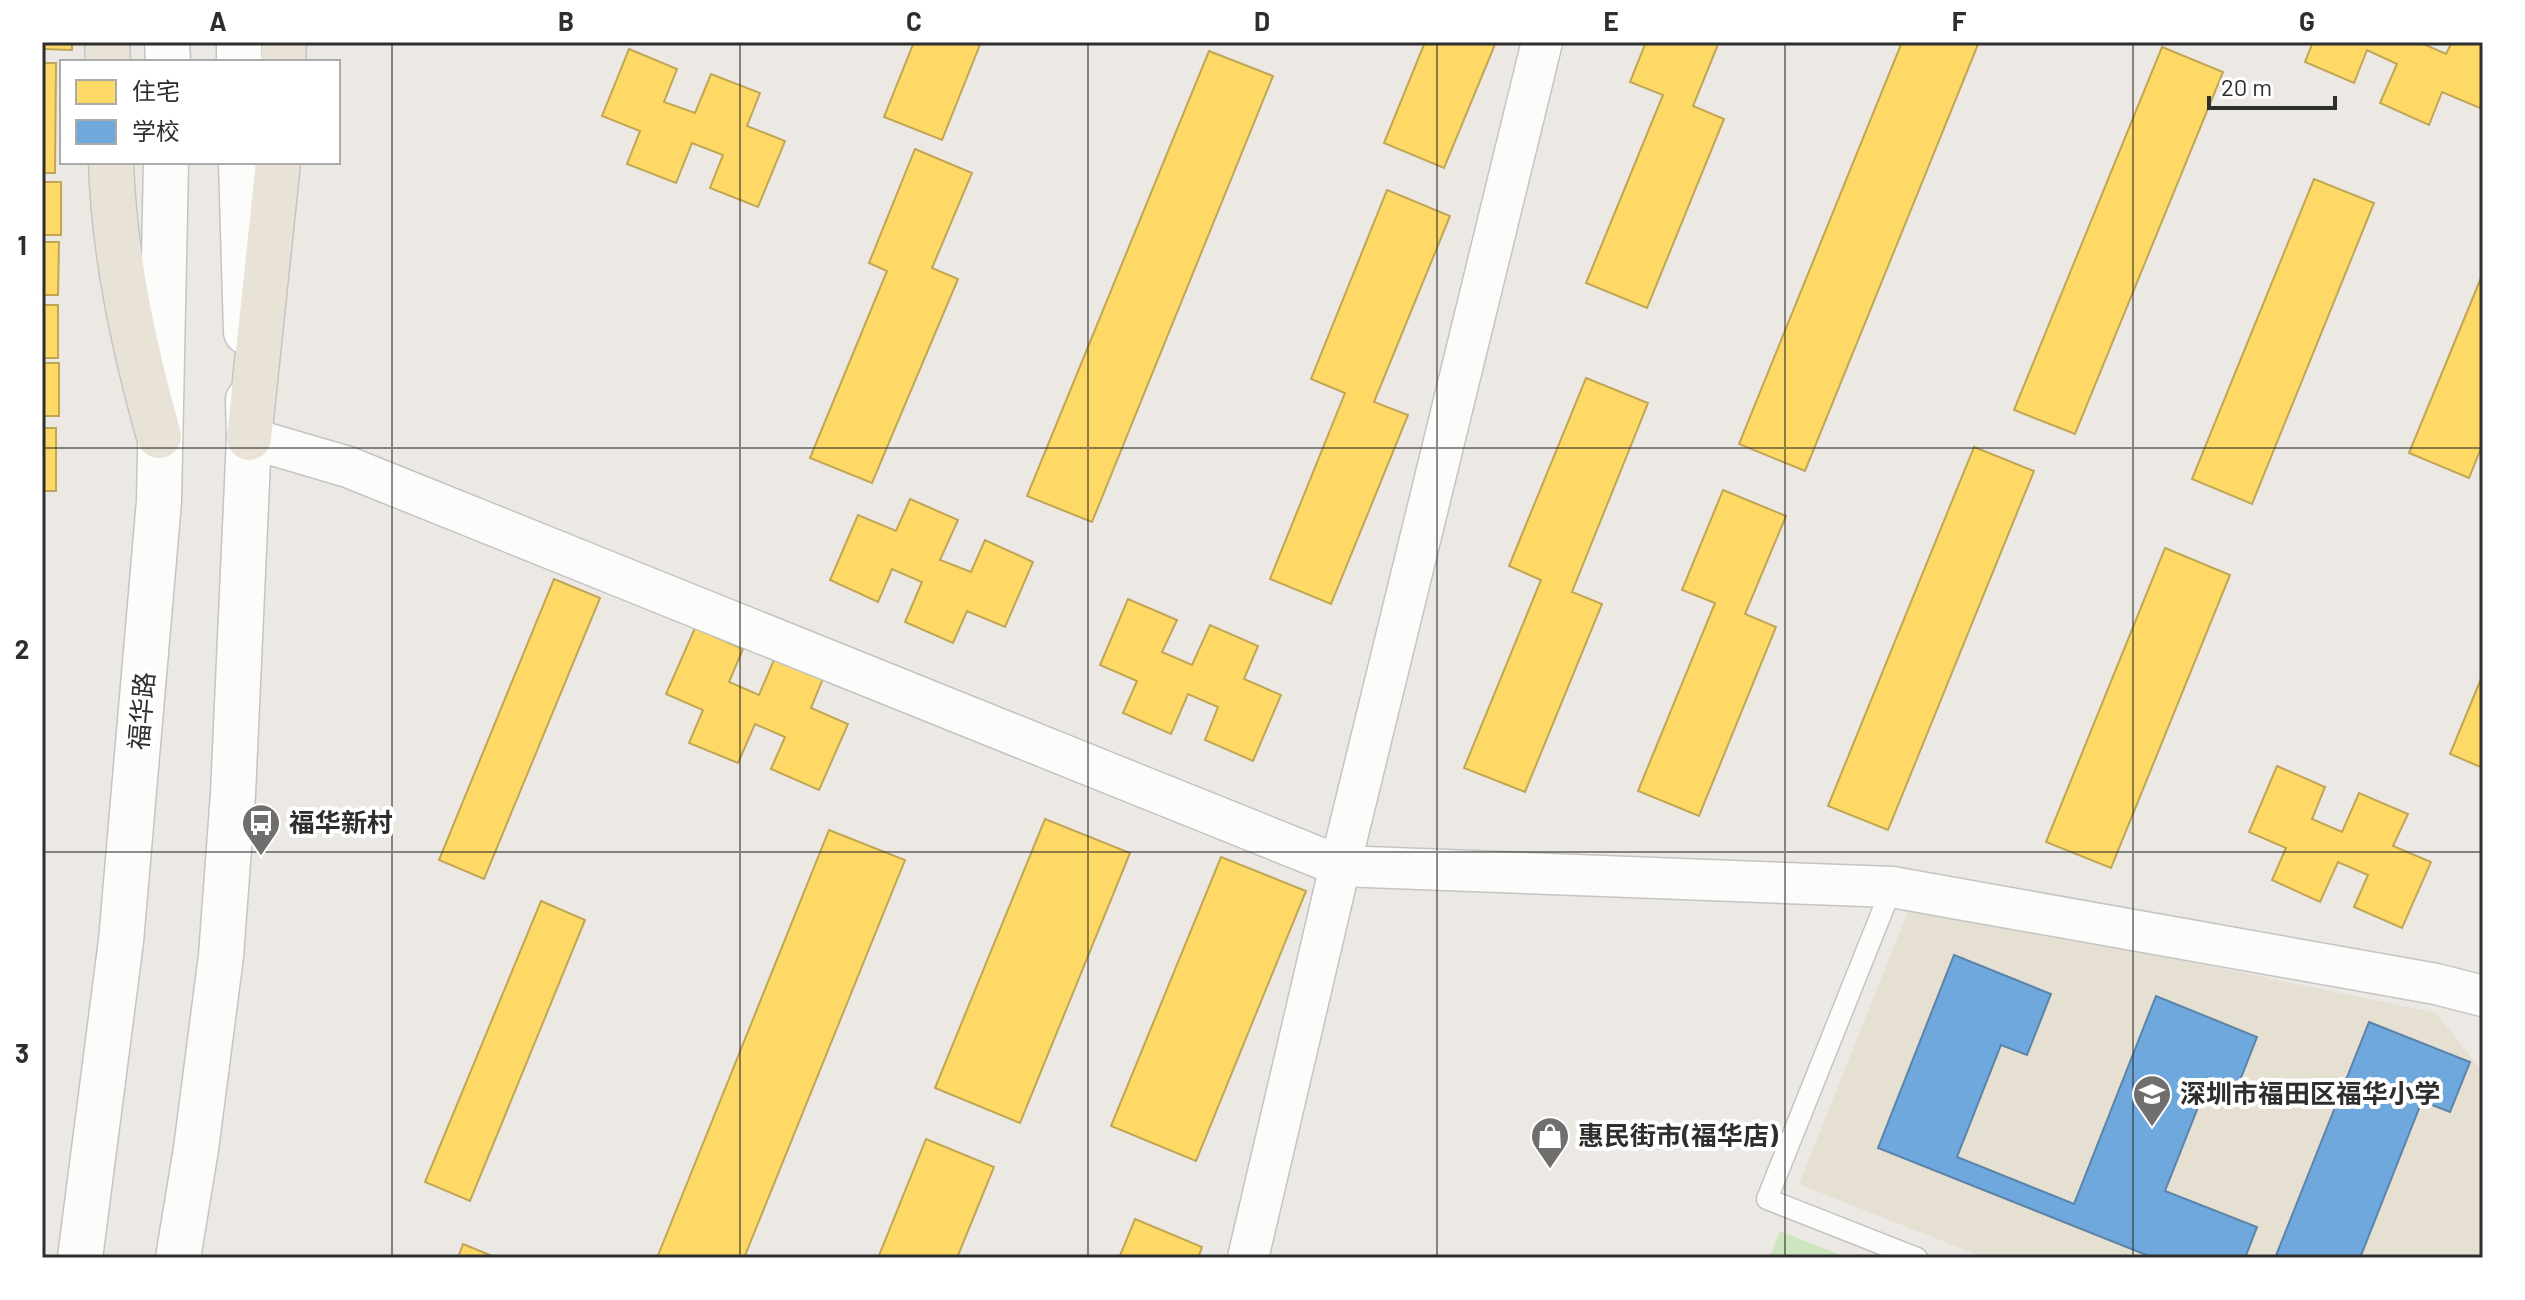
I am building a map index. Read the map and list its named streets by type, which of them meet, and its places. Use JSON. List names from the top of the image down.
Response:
{
  "streets": {
    "main road": ["福华路"]
  },
  "places": {
    "bus stop": ["福华新村"],
    "school or university": ["深圳市福田区福华小学"],
    "shop": ["惠民街市(福华店)"]
  },
  "legend": ["住宅", "学校"],
  "scale_bar": "20 m",
  "grid": {
    "columns": [
      "A",
      "B",
      "C",
      "D",
      "E",
      "F",
      "G"
    ],
    "rows": ["1", "2", "3"]
  }
}
